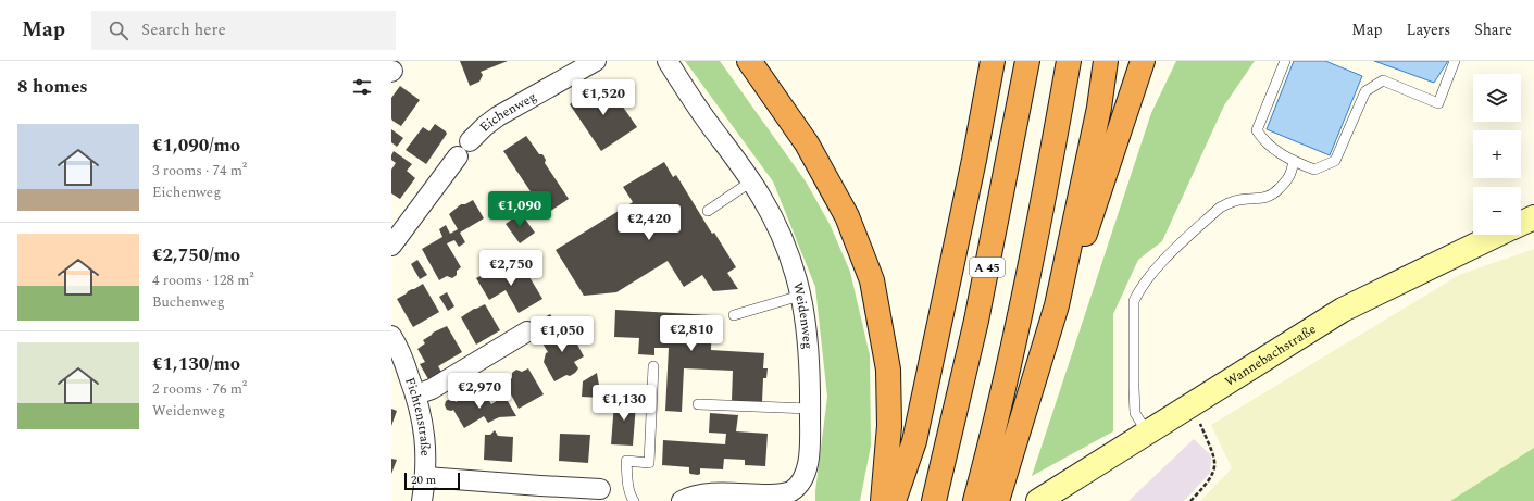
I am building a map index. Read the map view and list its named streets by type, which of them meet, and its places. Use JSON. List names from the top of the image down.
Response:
{
  "streets": {
    "highway": ["A 45"],
    "main road": ["Wannebachstraße"],
    "street": ["Eichenweg", "Weidenweg", "Fichtenstraße"]
  },
  "scale_bar": "20 m",
  "page": {
    "header": "Map",
    "search": "Search here",
    "nav": ["Map", "Layers", "Share"],
    "heading": "8 homes",
    "map_buttons": ["+", "−"],
    "price": [
      "€1,520",
      "€1,090",
      "€2,420",
      "€2,750",
      "€2,810",
      "€1,050",
      "€2,970",
      "€1,130"
    ],
    "list": [
      {
        "name": "€1,090/mo",
        "note": "3 rooms · 74 m² · Eichenweg"
      },
      {
        "name": "€2,750/mo",
        "note": "4 rooms · 128 m² · Buchenweg"
      },
      {
        "name": "€1,130/mo",
        "note": "2 rooms · 76 m² · Weidenweg"
      }
    ],
    "scale": "20 m"
  }
}
